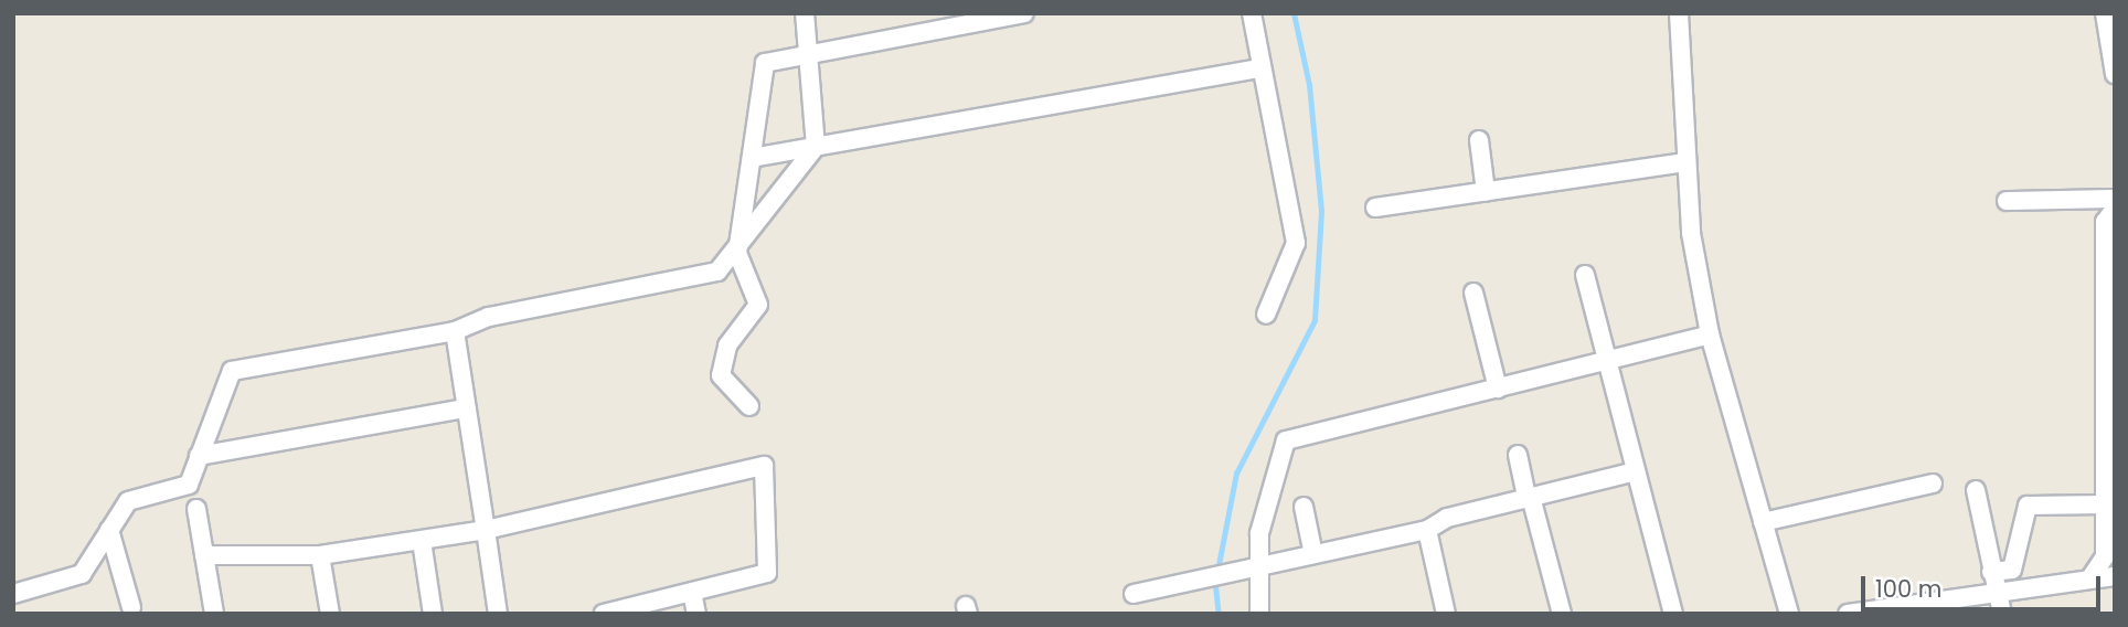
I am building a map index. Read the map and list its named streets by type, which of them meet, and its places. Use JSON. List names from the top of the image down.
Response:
{
  "scale_bar": "100 m"
}
